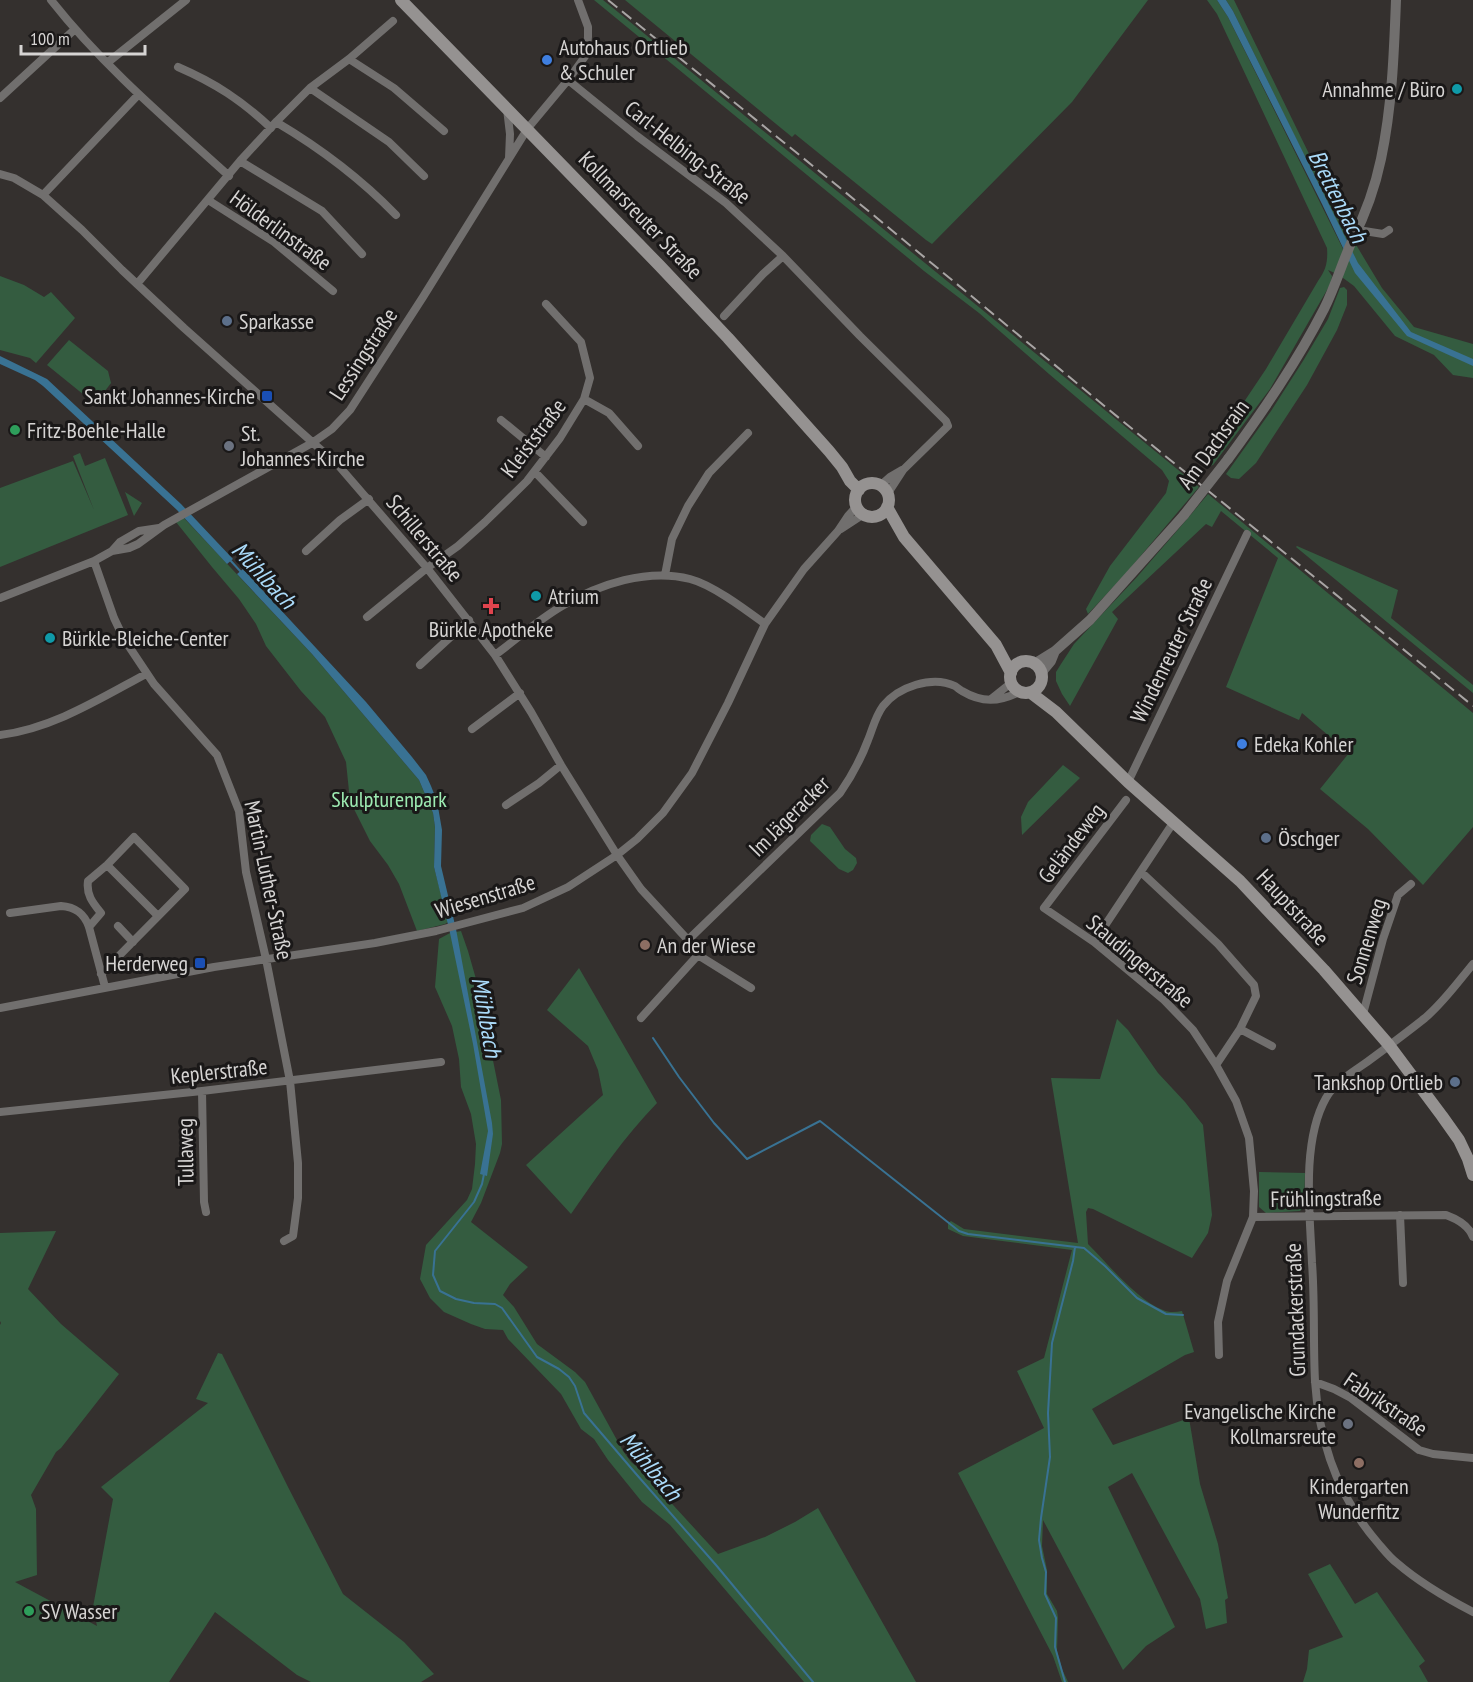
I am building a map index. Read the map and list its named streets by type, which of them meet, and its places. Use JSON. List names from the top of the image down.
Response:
{
  "streets": {
    "main road": ["Kollmarsreuter Straße", "Hauptstraße"],
    "street": [
      "Carl-Helbing-Straße",
      "Hölderlinstraße",
      "Lessingstraße",
      "Kleiststraße",
      "Am Dachsrain",
      "Schillerstraße",
      "Windenreuter Straße",
      "Im Jägeracker",
      "Geländeweg",
      "Martin-Luther-Straße",
      "Wiesenstraße",
      "Sonnenweg",
      "Staudingerstraße",
      "Keplerstraße",
      "Tullaweg",
      "Frühlingstraße",
      "Grundackerstraße",
      "Fabrikstraße"
    ]
  },
  "crossings": [
    ["Carl-Helbing-Straße", "Kollmarsreuter Straße"],
    ["Carl-Helbing-Straße", "Wiesenstraße"],
    ["Kollmarsreuter Straße", "Lessingstraße"],
    ["Kollmarsreuter Straße", "Wiesenstraße"],
    ["Hölderlinstraße", "Schillerstraße"],
    ["Lessingstraße", "Schillerstraße"],
    ["Lessingstraße", "Martin-Luther-Straße"],
    ["Kleiststraße", "Schillerstraße"],
    ["Am Dachsrain", "Im Jägeracker"],
    ["Am Dachsrain", "Hauptstraße"],
    ["Schillerstraße", "Im Jägeracker"],
    ["Schillerstraße", "Wiesenstraße"],
    ["Windenreuter Straße", "Hauptstraße"],
    ["Im Jägeracker", "Hauptstraße"],
    ["Geländeweg", "Staudingerstraße"],
    ["Martin-Luther-Straße", "Wiesenstraße"],
    ["Martin-Luther-Straße", "Keplerstraße"],
    ["Hauptstraße", "Sonnenweg"],
    ["Hauptstraße", "Grundackerstraße"],
    ["Staudingerstraße", "Frühlingstraße"],
    ["Keplerstraße", "Tullaweg"],
    ["Frühlingstraße", "Grundackerstraße"],
    ["Grundackerstraße", "Fabrikstraße"]
  ],
  "water": ["Brettenbach", "Mühlbach"],
  "parks": ["Skulpturenpark"],
  "places": {
    "other": [
      "Autohaus Ortlieb & Schuler",
      "Annahme / Büro",
      "Sparkasse",
      "Fritz-Boehle-Halle",
      "St. Johannes-Kirche",
      "Atrium",
      "Bürkle-Bleiche-Center",
      "Edeka Kohler",
      "Öschger",
      "An der Wiese",
      "Tankshop Ortlieb",
      "Evangelische Kirche Kollmarsreute",
      "Kindergarten Wunderfitz",
      "SV Wasser"
    ],
    "transit": ["Sankt Johannes-Kirche", "Herderweg"],
    "health": ["Bürkle Apotheke"]
  },
  "scale_bar": "100 m"
}
